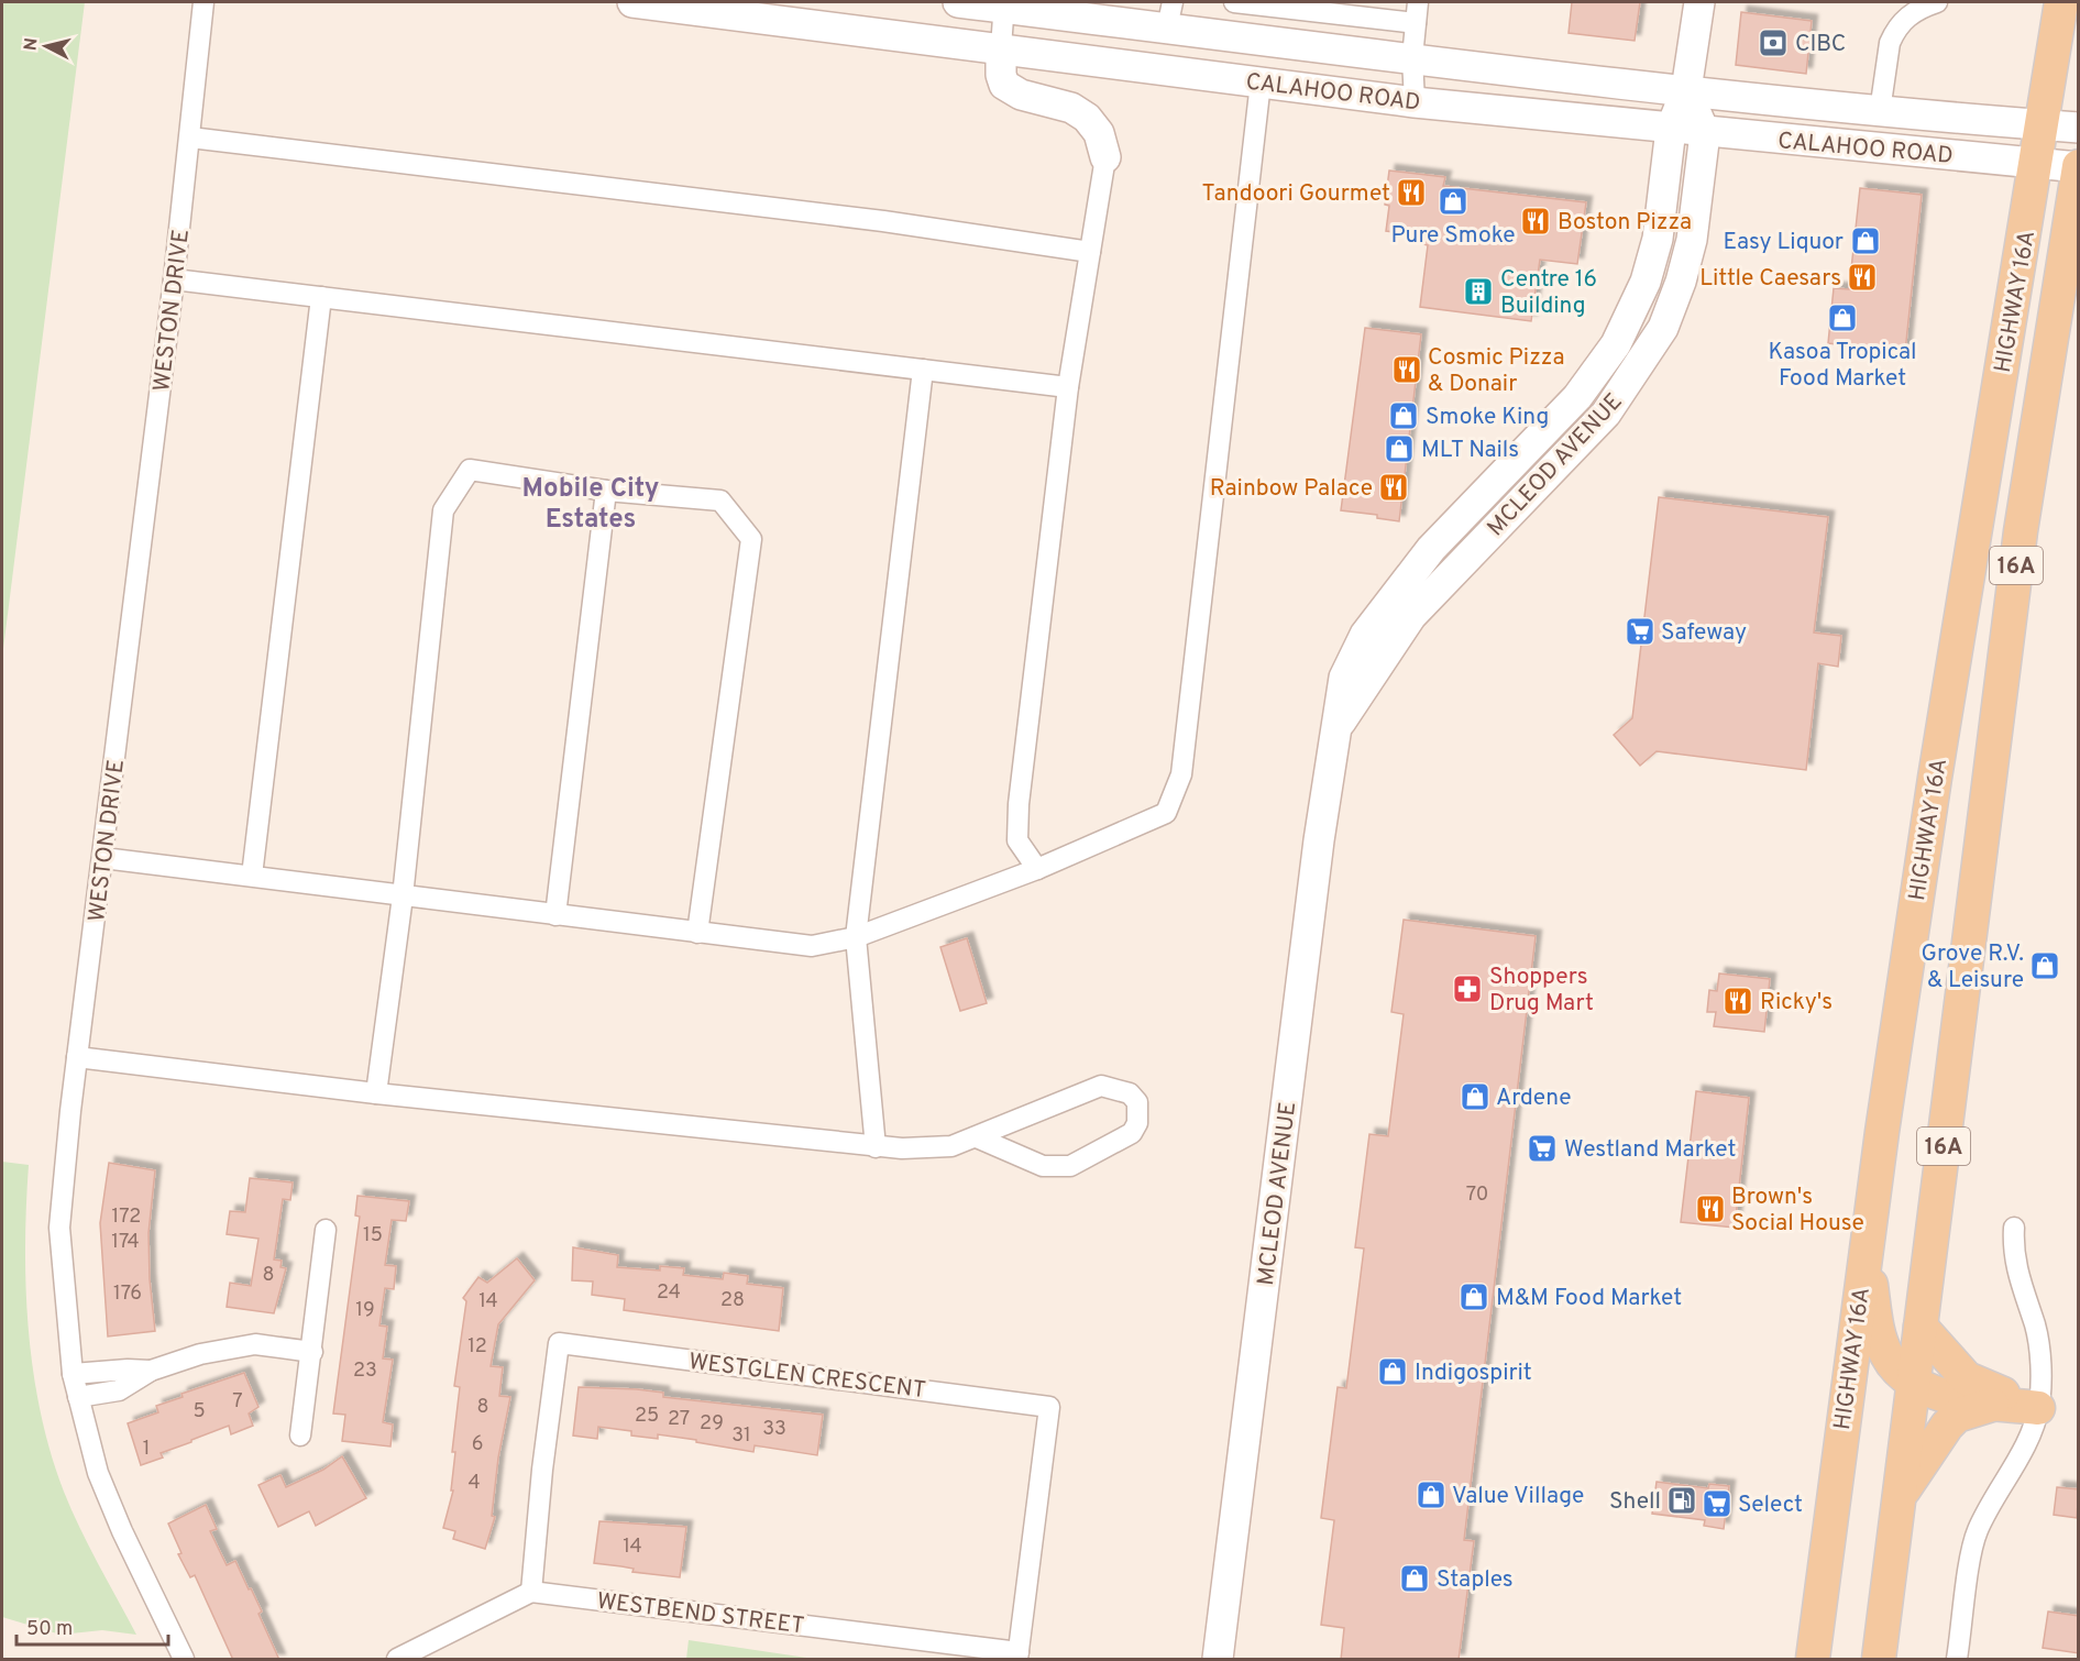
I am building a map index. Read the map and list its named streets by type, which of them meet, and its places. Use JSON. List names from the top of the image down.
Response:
{
  "streets": {
    "main road": [
      "CALAHOO ROAD",
      "HIGHWAY 16A",
      "MCLEOD AVENUE",
      "16A"
    ],
    "street": ["WESTON DRIVE", "WESTGLEN CRESCENT", "WESTBEND STREET"]
  },
  "crossings": [
    ["CALAHOO ROAD", "HIGHWAY 16A"],
    ["CALAHOO ROAD", "MCLEOD AVENUE"],
    ["WESTGLEN CRESCENT", "WESTBEND STREET"]
  ],
  "districts": ["Mobile City Estates"],
  "places": {
    "bank": ["CIBC"],
    "restaurant": [
      "Tandoori Gourmet",
      "Boston Pizza",
      "Little Caesars",
      "Cosmic Pizza & Donair",
      "Rainbow Palace",
      "Ricky's",
      "Brown's Social House"
    ],
    "shop": [
      "Pure Smoke",
      "Easy Liquor",
      "Kasoa Tropical Food Market",
      "Smoke King",
      "MLT Nails",
      "Grove R.V. & Leisure",
      "Ardene",
      "M&M Food Market",
      "Indigospirit",
      "Value Village",
      "Staples"
    ],
    "building": ["Centre 16 Building"],
    "supermarket": ["Safeway", "Westland Market", "Select"],
    "pharmacy": ["Shoppers Drug Mart"],
    "fuel station": ["Shell"]
  },
  "house_numbers": [
    "70",
    "172",
    "15",
    "174",
    "8",
    "24",
    "176",
    "28",
    "14",
    "19",
    "12",
    "23",
    "7",
    "8",
    "5",
    "25",
    "27",
    "29",
    "33",
    "31",
    "6",
    "1",
    "4",
    "14"
  ],
  "scale_bar": "50 m",
  "north": "left"
}
